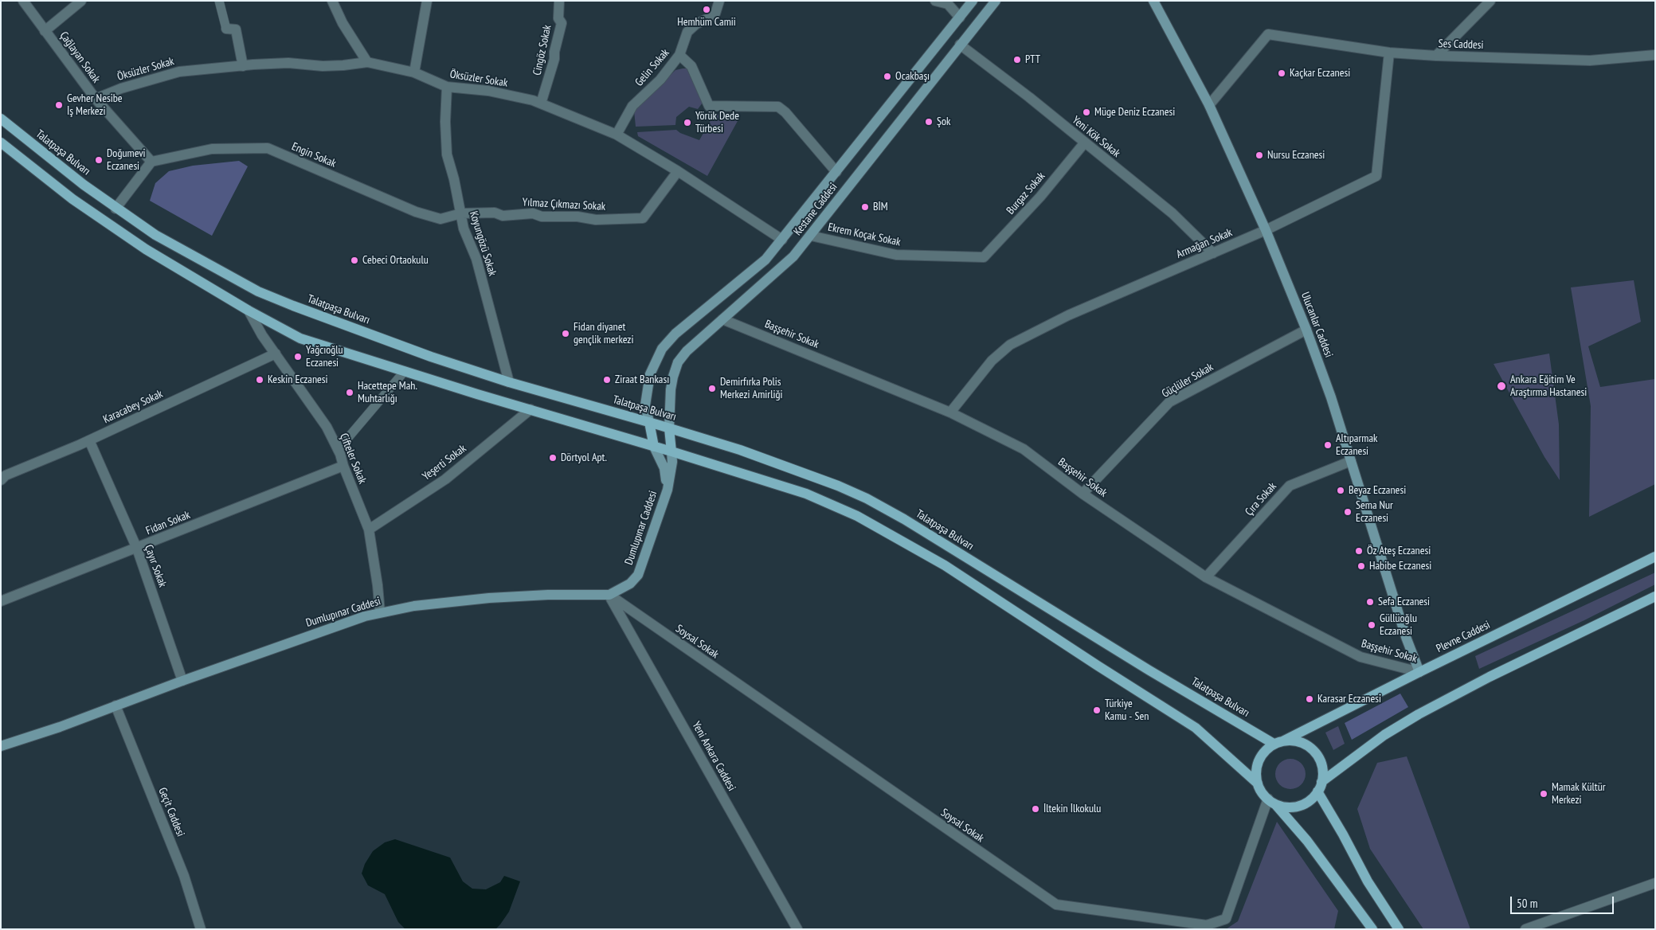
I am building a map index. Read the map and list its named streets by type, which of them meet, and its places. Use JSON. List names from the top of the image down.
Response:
{
  "streets": {
    "main road": [
      "Talatpaşa Bulvarı",
      "Kestane Caddesi",
      "Ulucanlar Caddesi",
      "Dumlupınar Caddesi",
      "Plevne Caddesi"
    ],
    "street": [
      "Ses Caddesi",
      "Cingöz Sokak",
      "Çağlayan Sokak",
      "Gelin Sokak",
      "Öksüzler Sokak",
      "Yeni Kök Sokak",
      "Engin Sokak",
      "Burgaz Sokak",
      "Yılmaz Çıkmazı Sokak",
      "Ekrem Koçak Sokak",
      "Koyungözü Sokak",
      "Armağan Sokak",
      "Başşehir Sokak",
      "Güçlüler Sokak",
      "Karacabey Sokak",
      "Çifteler Sokak",
      "Yeşerti Sokak",
      "Çıra Sokak",
      "Fidan Sokak",
      "Çayır Sokak",
      "Soysal Sokak",
      "Yeni Ankara Caddesi",
      "Geçit Caddesi"
    ]
  },
  "crossings": [
    ["Ses Caddesi", "Armağan Sokak"],
    ["Ses Caddesi", "Ulucanlar Caddesi"],
    ["Cingöz Sokak", "Öksüzler Sokak"],
    ["Çağlayan Sokak", "Öksüzler Sokak"],
    ["Çağlayan Sokak", "Engin Sokak"],
    ["Gelin Sokak", "Öksüzler Sokak"],
    ["Öksüzler Sokak", "Yılmaz Çıkmazı Sokak"],
    ["Öksüzler Sokak", "Kestane Caddesi"],
    ["Öksüzler Sokak", "Koyungözü Sokak"],
    ["Yeni Kök Sokak", "Burgaz Sokak"],
    ["Yeni Kök Sokak", "Kestane Caddesi"],
    ["Yeni Kök Sokak", "Armağan Sokak"],
    ["Talatpaşa Bulvarı", "Kestane Caddesi"],
    ["Talatpaşa Bulvarı", "Koyungözü Sokak"],
    ["Talatpaşa Bulvarı", "Plevne Caddesi"],
    ["Talatpaşa Bulvarı", "Soysal Sokak"],
    ["Engin Sokak", "Yılmaz Çıkmazı Sokak"],
    ["Engin Sokak", "Koyungözü Sokak"],
    ["Burgaz Sokak", "Ekrem Koçak Sokak"],
    ["Yılmaz Çıkmazı Sokak", "Koyungözü Sokak"],
    ["Kestane Caddesi", "Ekrem Koçak Sokak"],
    ["Kestane Caddesi", "Başşehir Sokak"],
    ["Armağan Sokak", "Ulucanlar Caddesi"],
    ["Armağan Sokak", "Başşehir Sokak"],
    ["Ulucanlar Caddesi", "Başşehir Sokak"],
    ["Ulucanlar Caddesi", "Güçlüler Sokak"],
    ["Ulucanlar Caddesi", "Çıra Sokak"],
    ["Ulucanlar Caddesi", "Plevne Caddesi"],
    ["Başşehir Sokak", "Güçlüler Sokak"],
    ["Başşehir Sokak", "Çıra Sokak"],
    ["Başşehir Sokak", "Plevne Caddesi"],
    ["Karacabey Sokak", "Çifteler Sokak"],
    ["Karacabey Sokak", "Çayır Sokak"],
    ["Çifteler Sokak", "Yeşerti Sokak"],
    ["Çifteler Sokak", "Fidan Sokak"],
    ["Çifteler Sokak", "Dumlupınar Caddesi"],
    ["Fidan Sokak", "Çayır Sokak"],
    ["Dumlupınar Caddesi", "Çayır Sokak"],
    ["Dumlupınar Caddesi", "Soysal Sokak"],
    ["Dumlupınar Caddesi", "Yeni Ankara Caddesi"],
    ["Dumlupınar Caddesi", "Geçit Caddesi"],
    ["Plevne Caddesi", "Soysal Sokak"],
    ["Soysal Sokak", "Yeni Ankara Caddesi"]
  ],
  "places": [
    "Hemhüm Camii",
    "PTT",
    "Kaçkar Eczanesi",
    "Ocakbaşı",
    "Gevher Nesibe İş Merkezi",
    "Müge Deniz Eczanesi",
    "Şok",
    "Yörük Dede Türbesi",
    "Nursu Eczanesi",
    "Doğumevi Eczanesi",
    "BİM",
    "Cebeci Ortaokulu",
    "Fidan diyanet gençlik merkezi",
    "Yağcıoğlu Eczanesi",
    "Keskin Eczanesi",
    "Ziraat Bankası",
    "Ankara Eğitim Ve Araştırma Hastanesi",
    "Demirfırka Polis Merkezi Amirliği",
    "Hacettepe Mah. Muhtarlığı",
    "Altıparmak Eczanesi",
    "Dörtyol Apt.",
    "Beyaz Eczanesi",
    "Sema Nur Eczanesi",
    "Öz Ateş Eczanesi",
    "Habibe Eczanesi",
    "Sefa Eczanesi",
    "Güllüoğlu Eczanesi",
    "Karasar Eczanesi",
    "Türkiye Kamu - Sen",
    "Mamak Kültür Merkezi",
    "İltekin İlkokulu"
  ],
  "scale_bar": "50 m"
}
